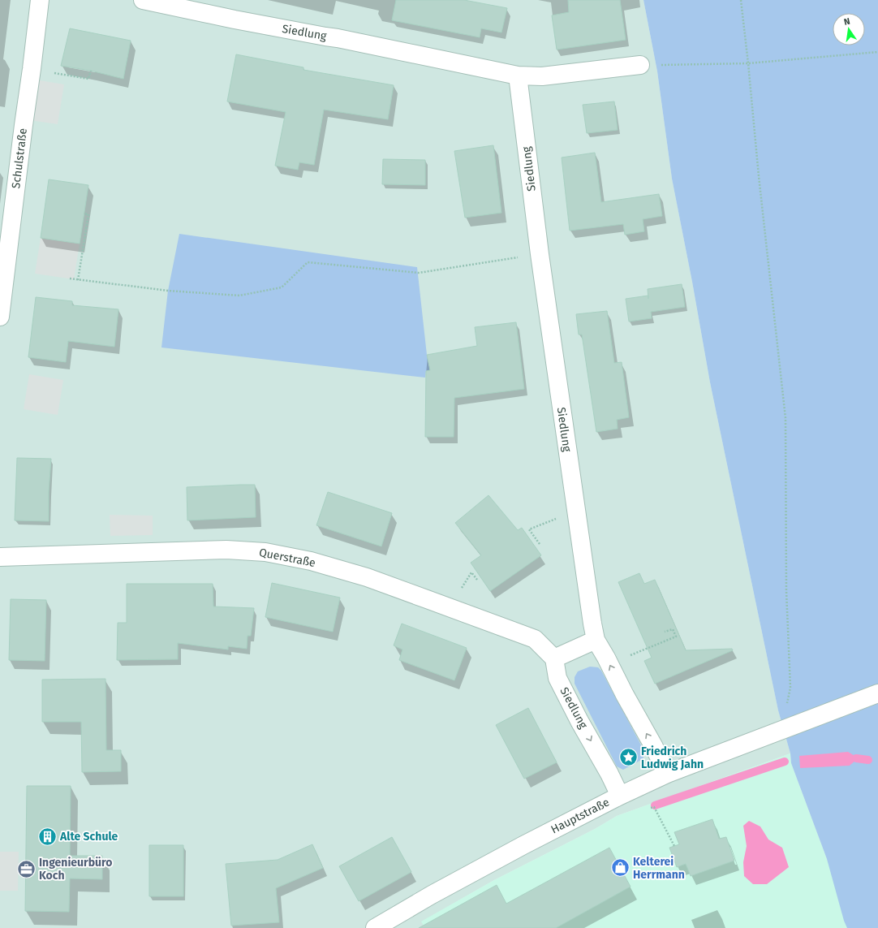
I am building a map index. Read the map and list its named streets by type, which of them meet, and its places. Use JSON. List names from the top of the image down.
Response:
{
  "streets": {
    "street": [
      "Siedlung",
      "Schulstraße",
      "Querstraße",
      "Hauptstraße"
    ]
  },
  "crossings": [
    ["Siedlung", "Querstraße"],
    ["Siedlung", "Hauptstraße"]
  ],
  "places": {
    "place": ["Friedrich Ludwig Jahn"],
    "building": ["Alte Schule"],
    "shop": ["Kelterei Herrmann"],
    "office": ["Ingenieurbüro Koch"]
  },
  "north": "top"
}
